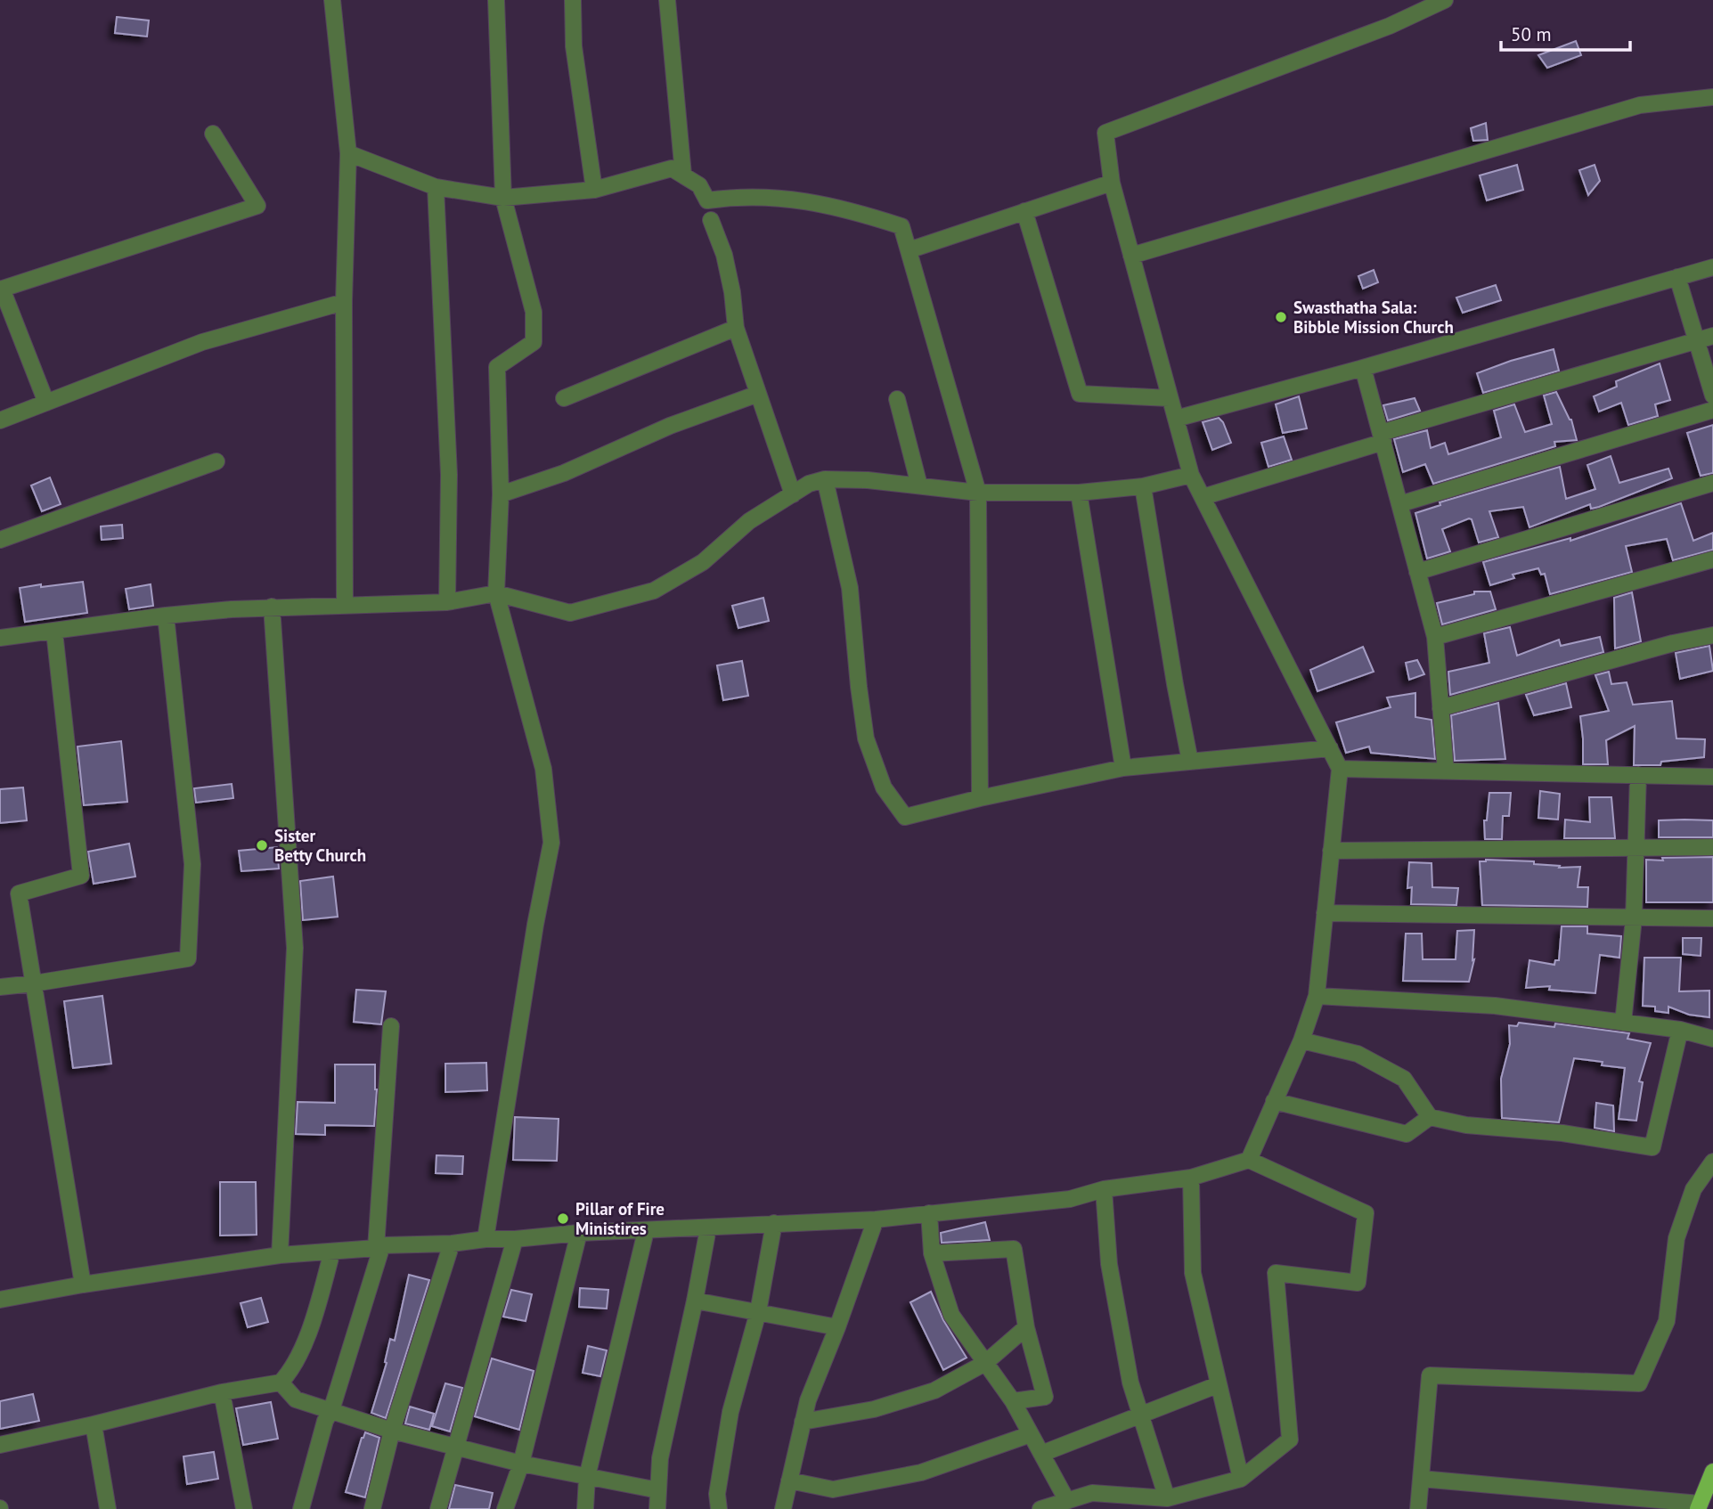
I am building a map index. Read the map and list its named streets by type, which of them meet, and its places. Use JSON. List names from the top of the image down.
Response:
{
  "places": ["Swasthatha Sala: Bibble Mission Church", "Sister Betty Church", "Pillar of Fire Ministires"],
  "scale_bar": "50 m"
}
